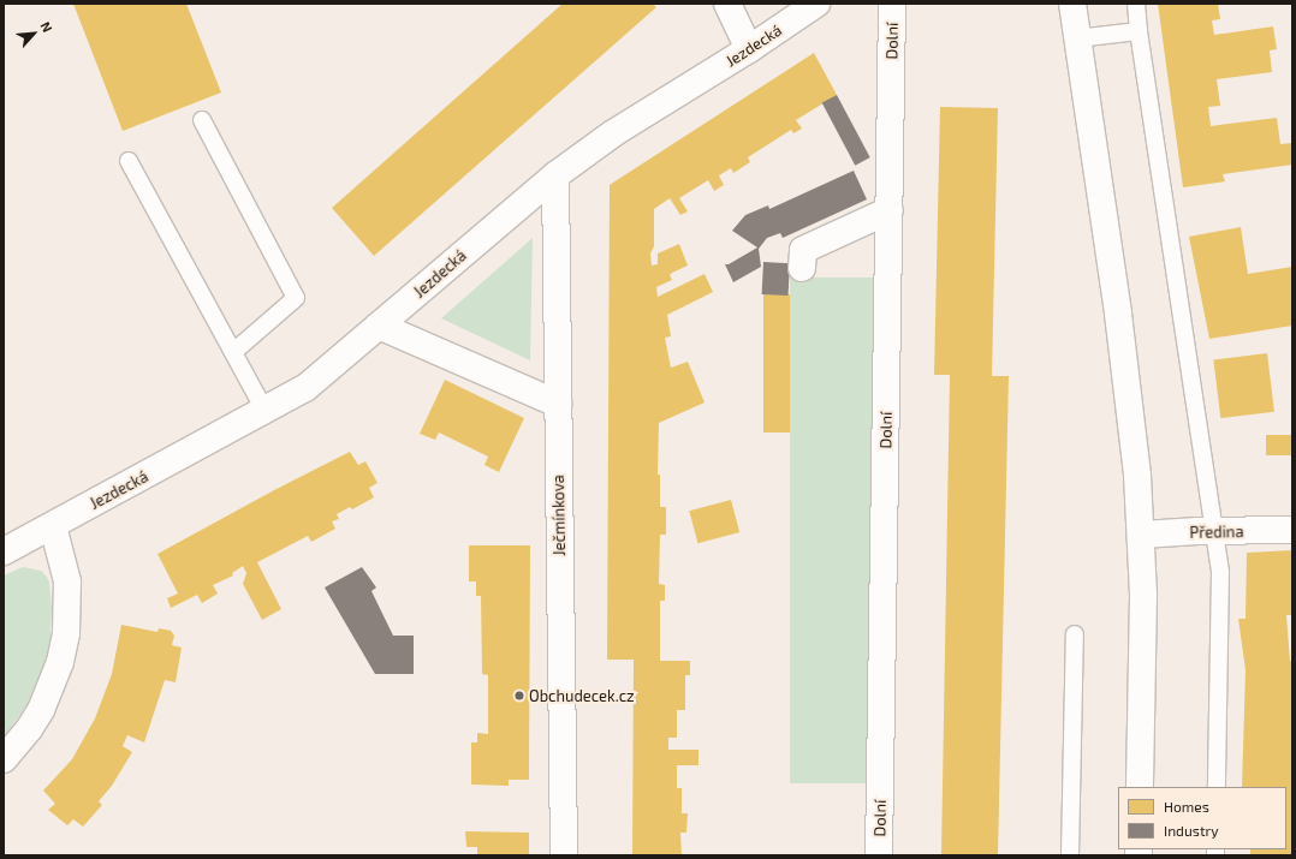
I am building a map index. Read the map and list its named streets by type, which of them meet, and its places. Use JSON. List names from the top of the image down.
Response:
{
  "streets": {
    "street": [
      "Dolní",
      "Jezdecká",
      "Ječmínkova",
      "Předina"
    ]
  },
  "crossings": [
    ["Jezdecká", "Ječmínkova"]
  ],
  "places": ["Obchudecek.cz"],
  "legend": ["Homes", "Industry"],
  "north": "top right"
}
